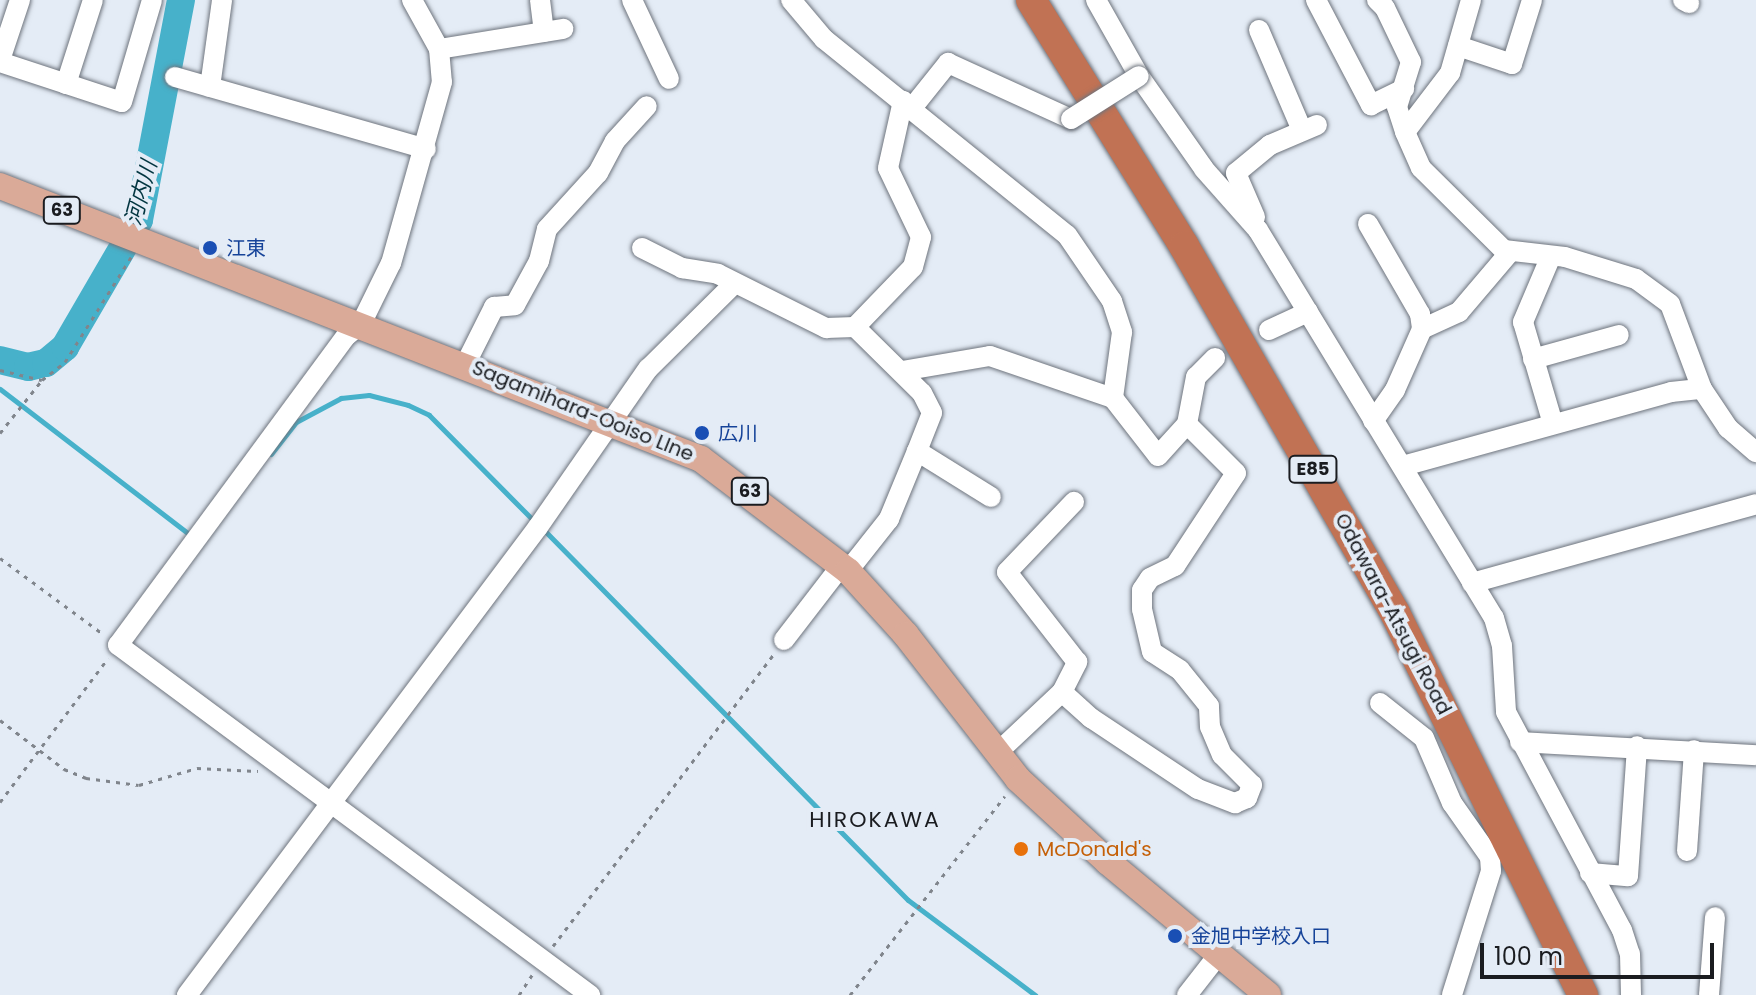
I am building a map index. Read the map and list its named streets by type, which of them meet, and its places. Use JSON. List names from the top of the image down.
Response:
{
  "streets": {
    "highway": ["E85", "Odawara-Atsugi Road"],
    "main road": ["63", "Sagamihara-Ooiso LIne"]
  },
  "districts": ["HIROKAWA"],
  "water": ["河内川"],
  "places": [
    "江東",
    "広川",
    "McDonald's",
    "金旭中学校入口"
  ],
  "scale_bar": "100 m"
}
